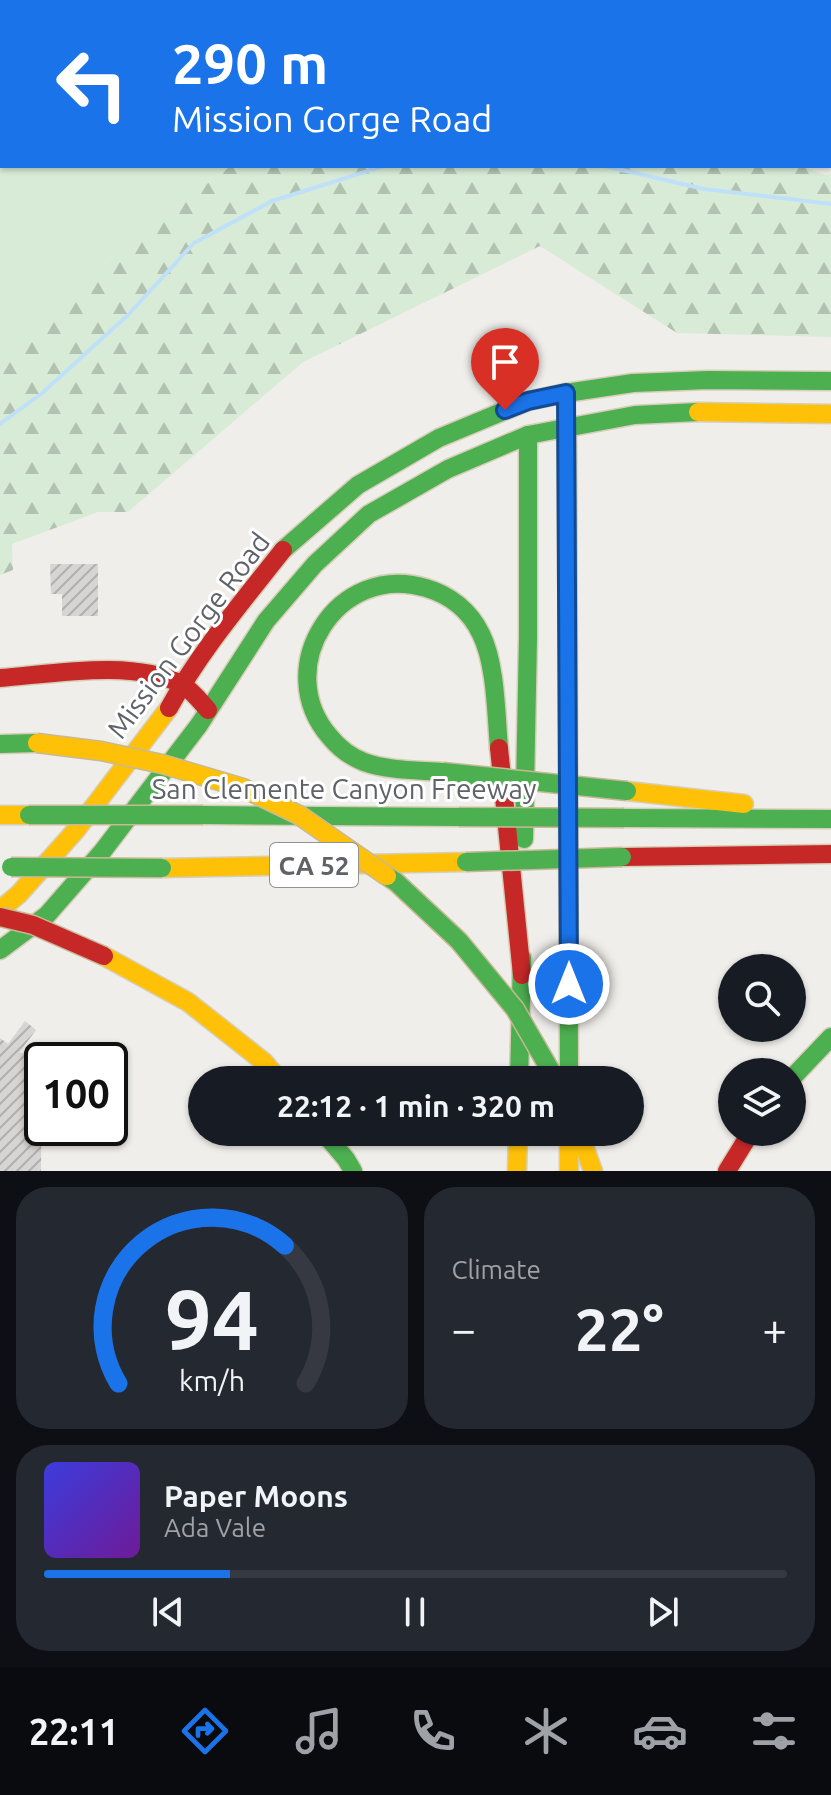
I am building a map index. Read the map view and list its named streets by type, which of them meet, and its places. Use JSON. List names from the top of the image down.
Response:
{
  "streets": {
    "main road": ["Mission Gorge Road", "San Clemente Canyon Freeway", "CA 52"]
  },
  "page": {
    "turn": ["290 m", "Mission Gorge Road"],
    "limit": "100",
    "trip": "22:12 · 1 min · 320 m",
    "tile": "Climate",
    "heat": ["−", "22°", "+"],
    "song": ["Paper Moons", "Ada Vale"],
    "tabs": "22:11",
    "gauge": ["94", "km/h"]
  }
}
